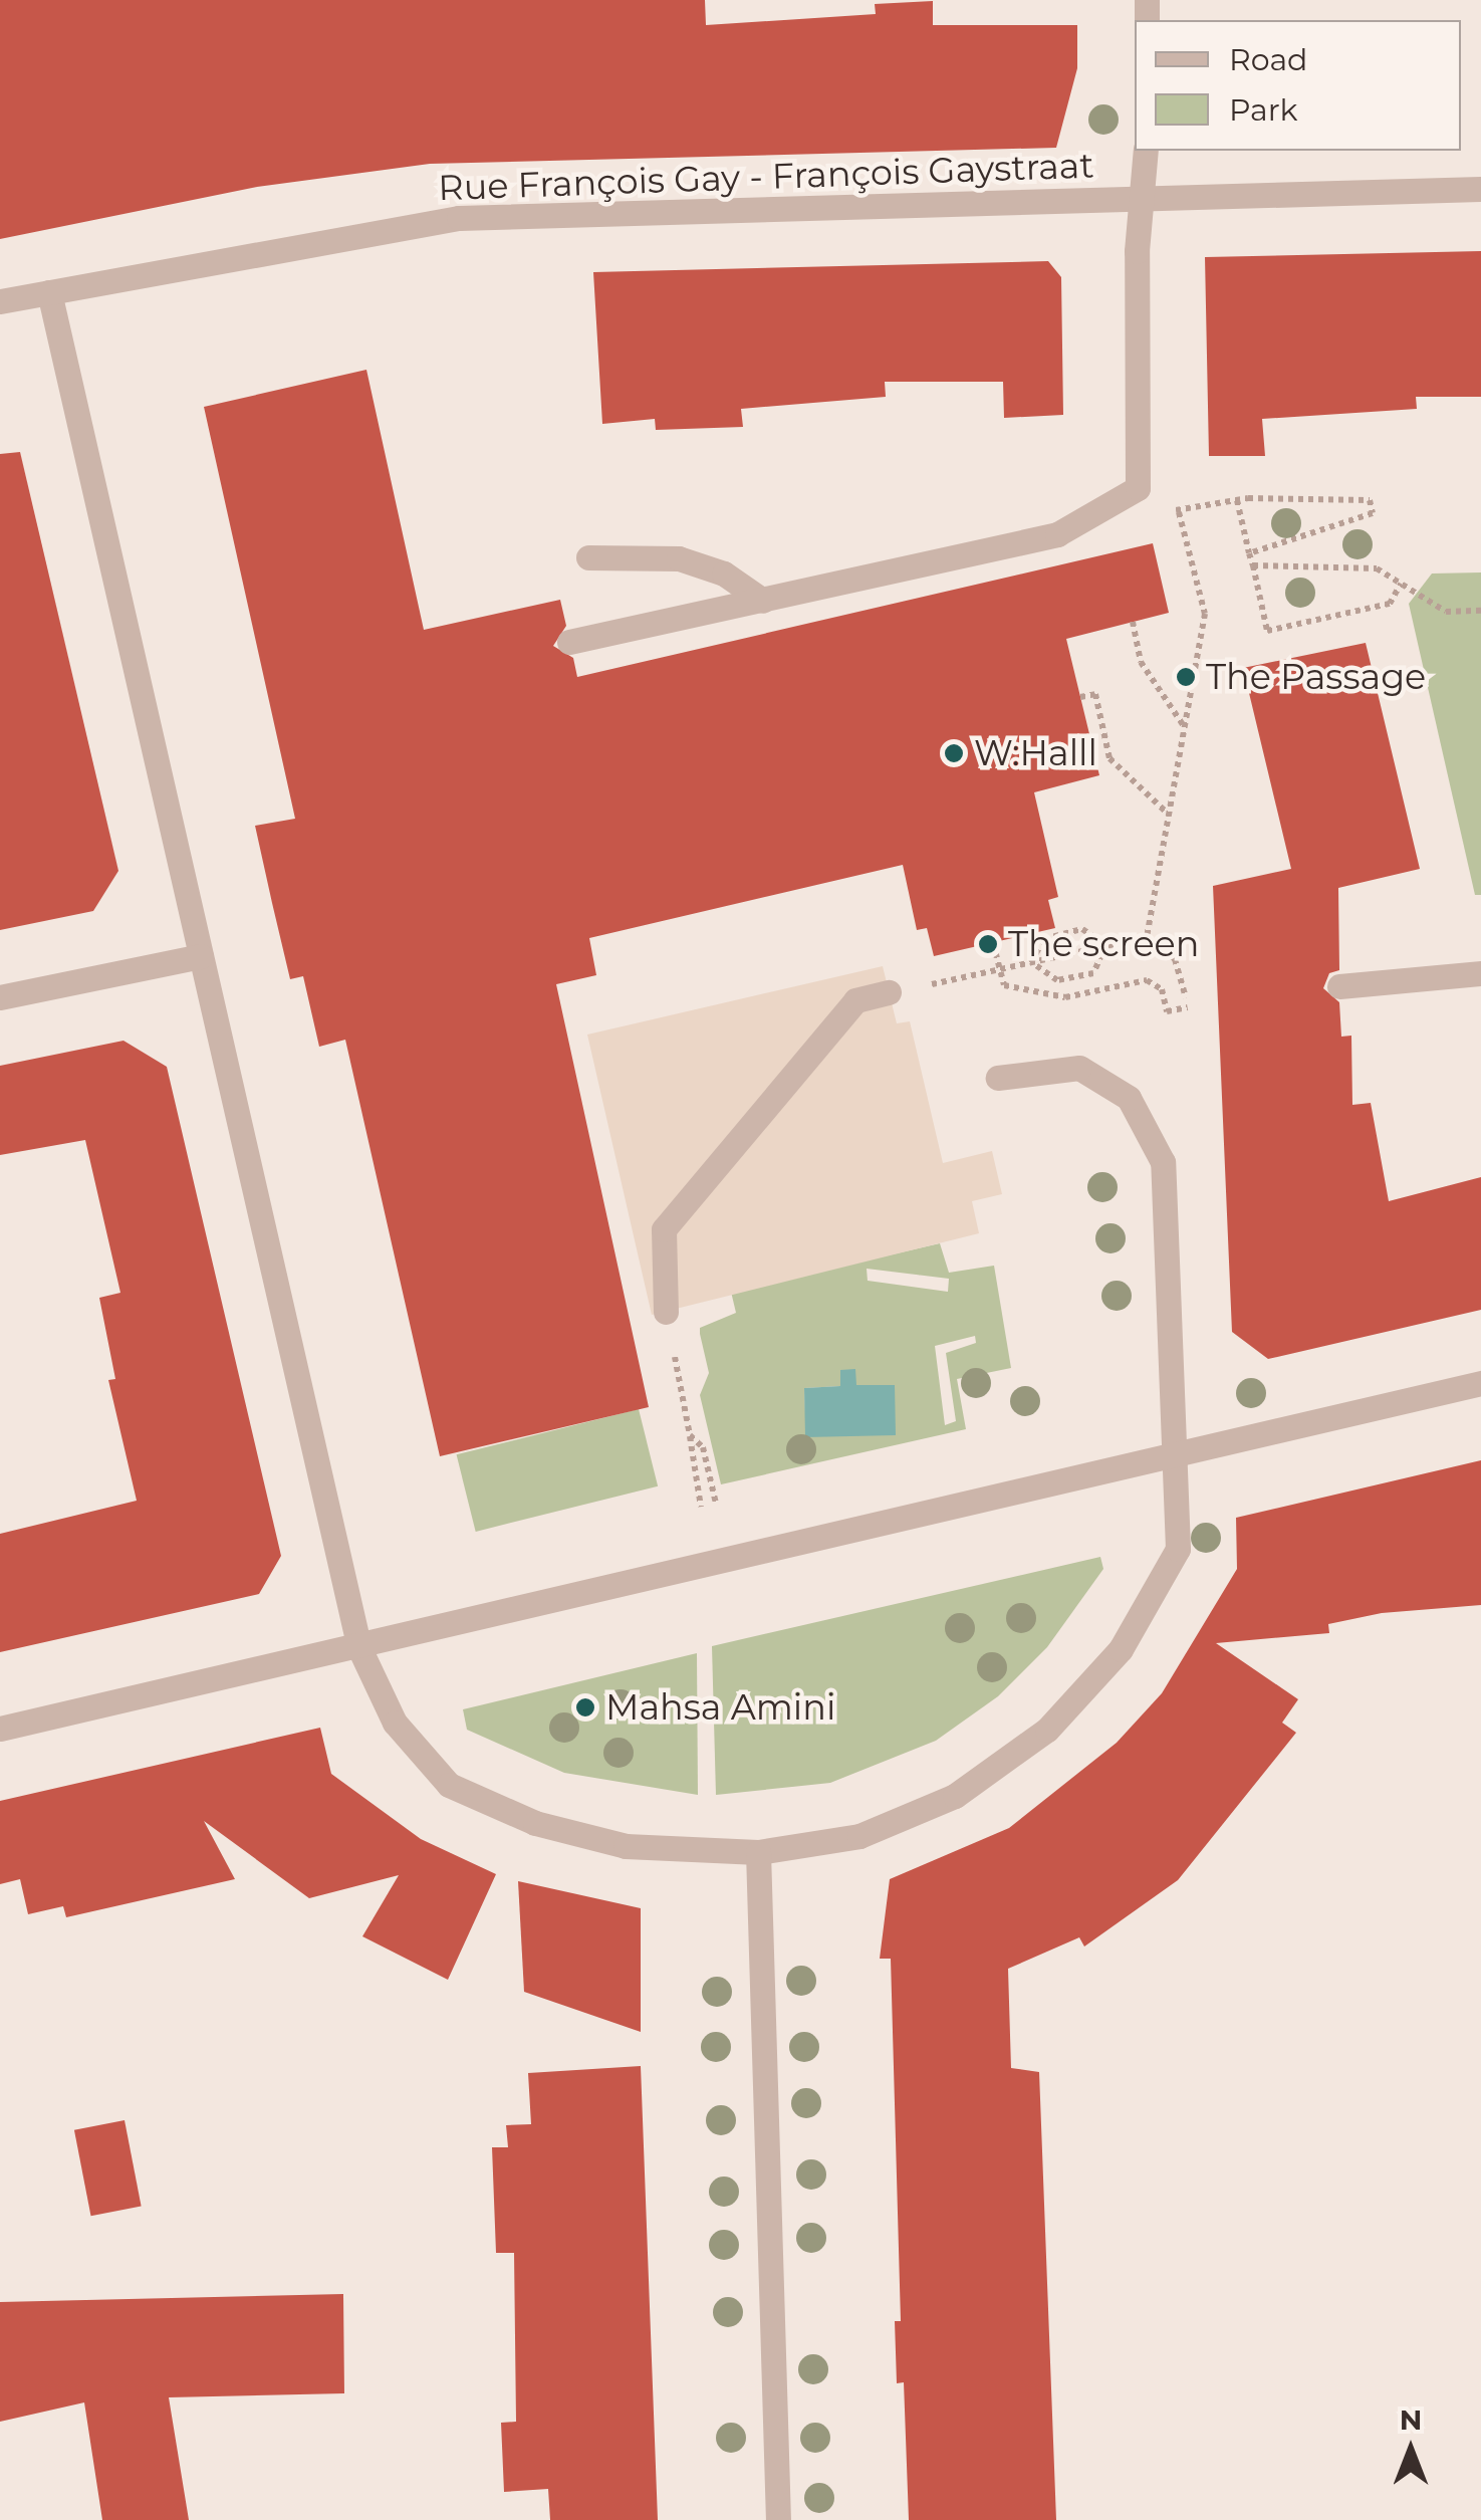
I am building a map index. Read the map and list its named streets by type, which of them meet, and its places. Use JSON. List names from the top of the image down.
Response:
{
  "streets": {
    "street": ["Rue François Gay - François Gaystraat"]
  },
  "places": [
    "The Passage",
    "W:Halll",
    "The screen",
    "Mahsa Amini"
  ],
  "legend": ["Road", "Park"],
  "north": "top"
}
